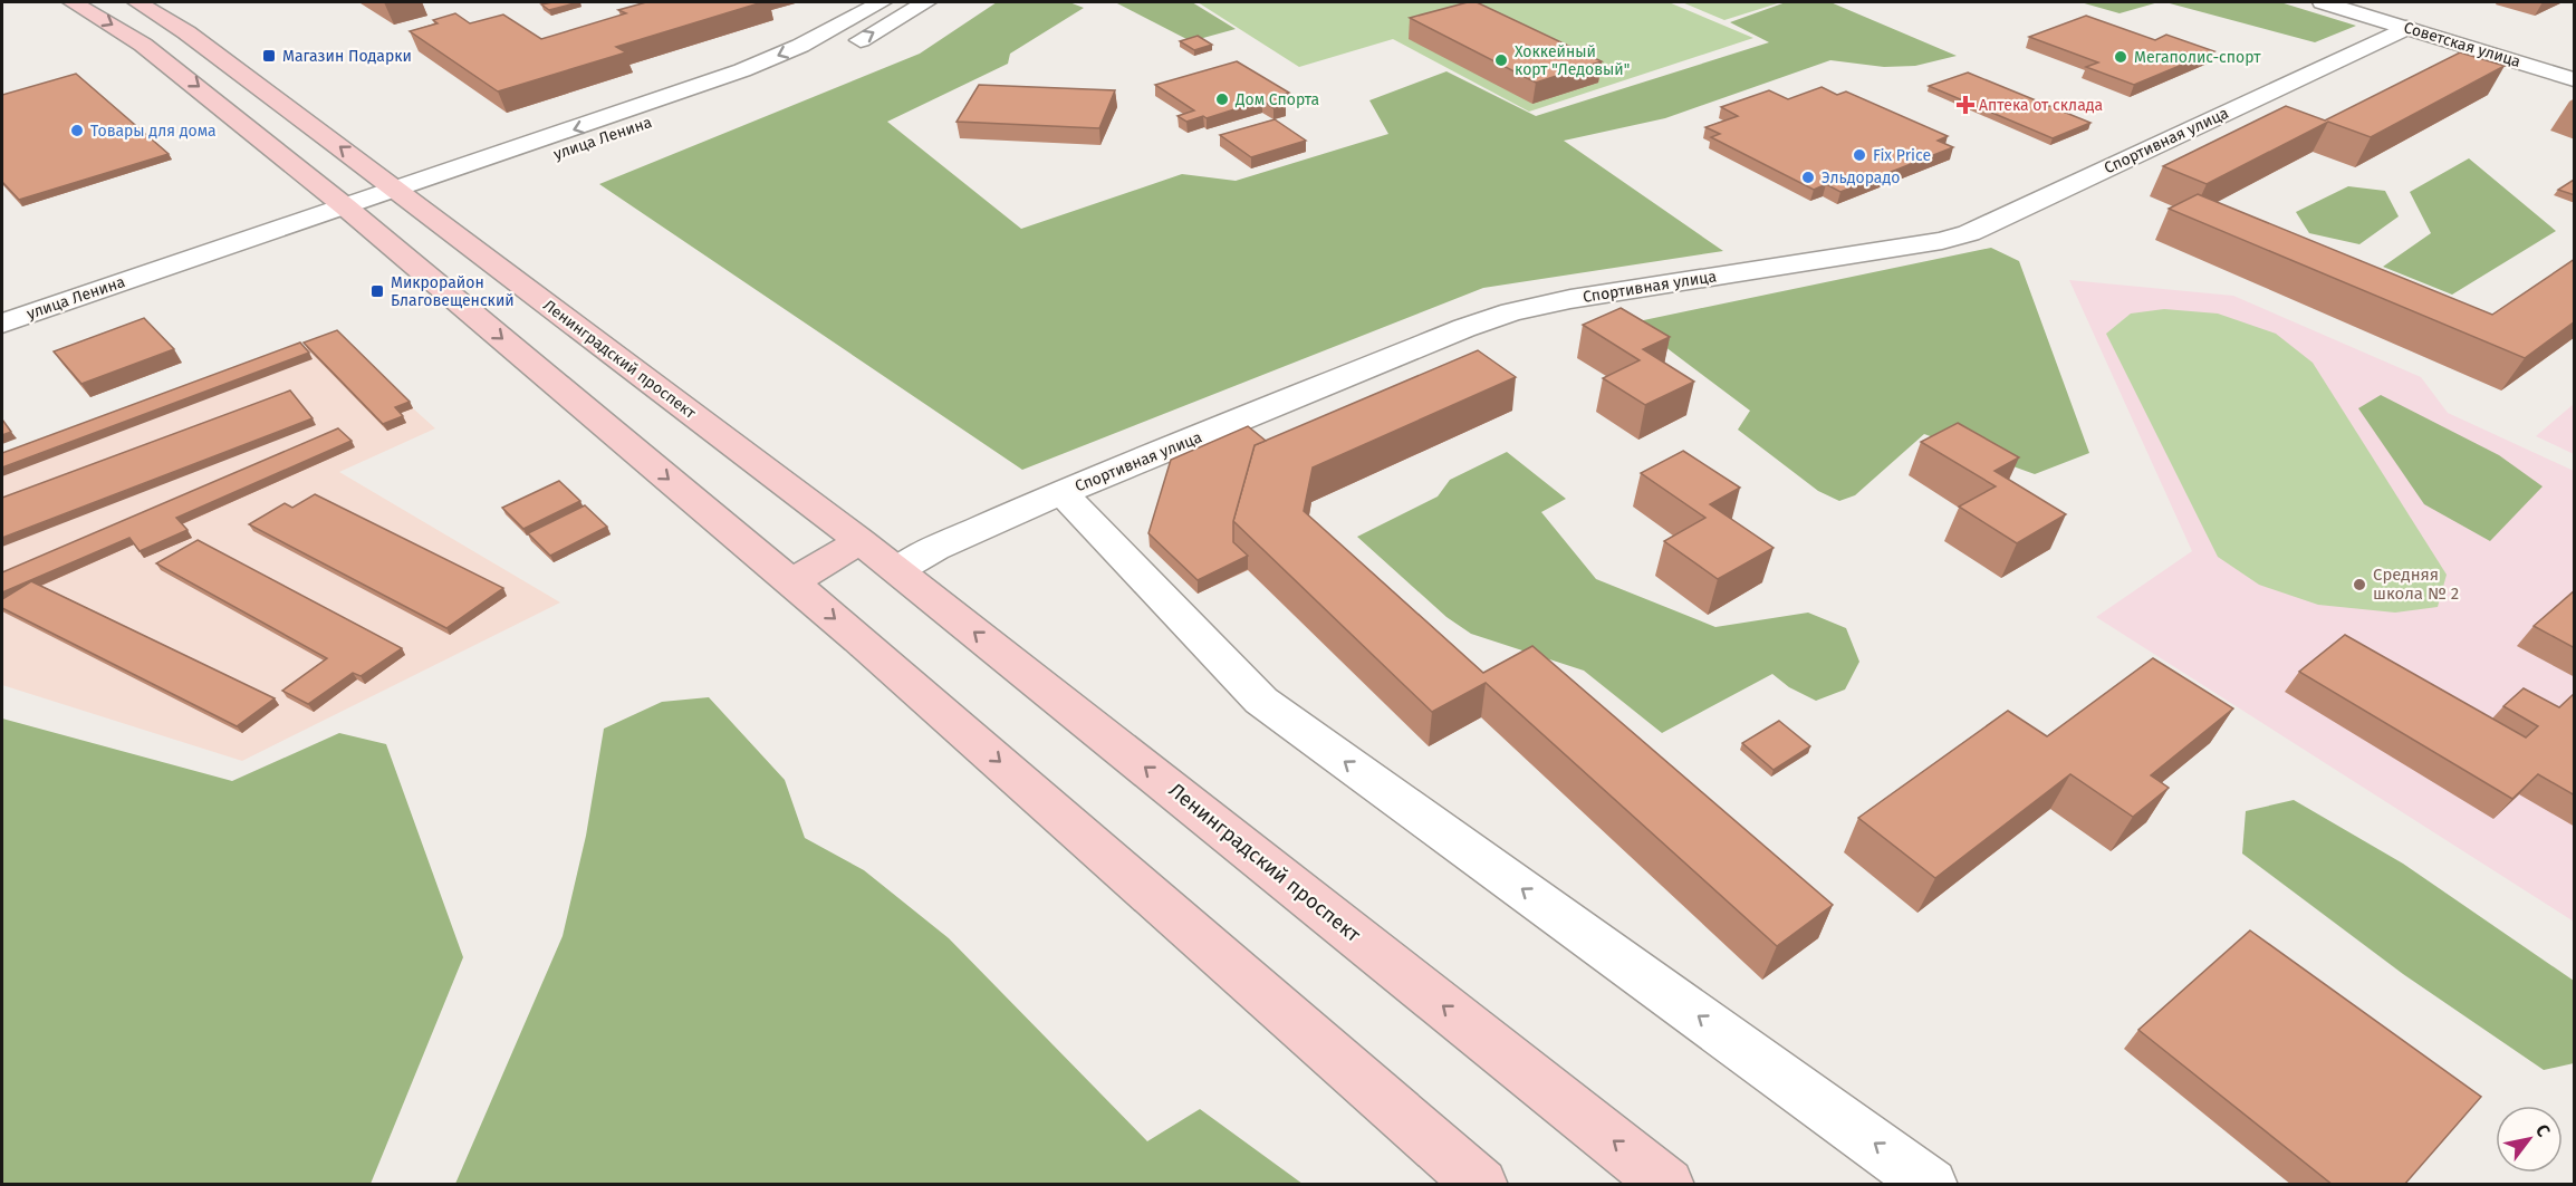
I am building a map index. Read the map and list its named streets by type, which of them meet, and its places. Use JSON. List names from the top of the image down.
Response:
{
  "streets": {
    "main road": ["Ленинградский проспект"],
    "street": ["Советская улица", "улица Ленина", "Спортивная улица"]
  },
  "crossings": [
    ["Советская улица", "Спортивная улица"],
    ["улица Ленина", "Ленинградский проспект"],
    ["Спортивная улица", "Ленинградский проспект"]
  ],
  "places": {
    "transit": ["Магазин Подарки", "Микрорайон Благовещенский"],
    "other": [
      "Мегаполис-спорт",
      "Хоккейный корт \"Ледовый\"",
      "Дом Спорта",
      "Товары для дома",
      "Fix Price",
      "Эльдорадо",
      "Средняя школа № 2"
    ],
    "health": ["Аптека от склада"]
  },
  "north": "top right"
}
